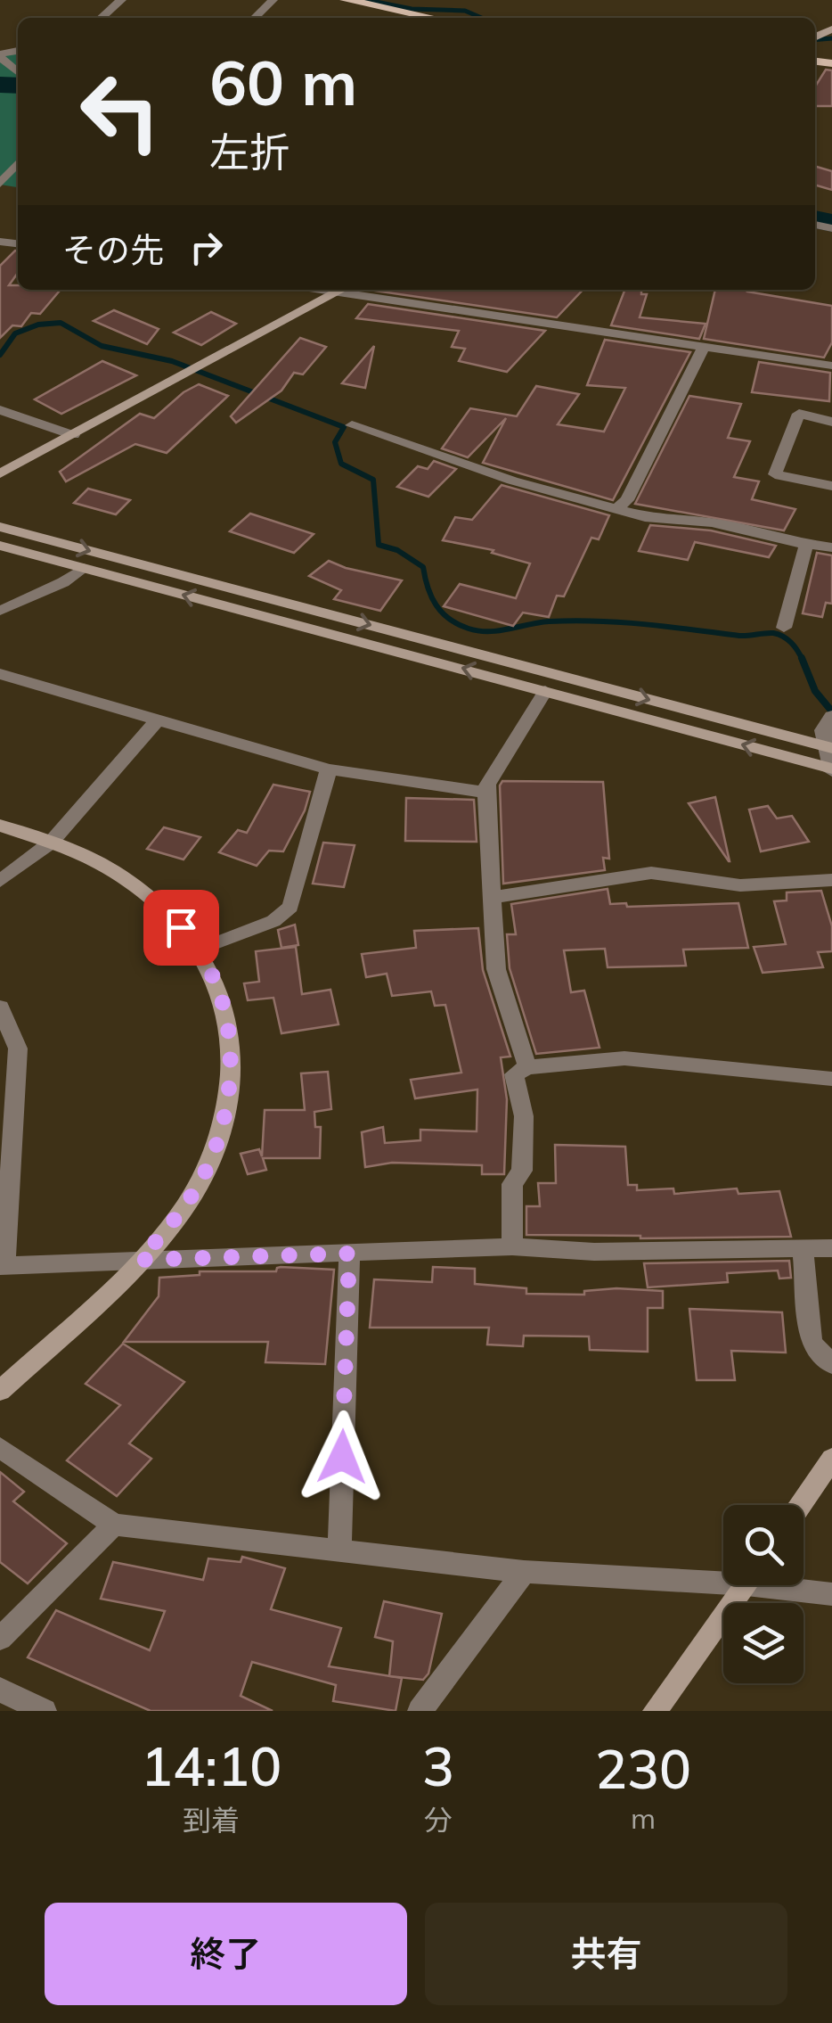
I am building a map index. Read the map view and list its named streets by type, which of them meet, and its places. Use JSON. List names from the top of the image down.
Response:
{
  "page": {
    "turn": ["60 m", "左折"],
    "then": "その先",
    "eta": [
      "14:10",
      "到着",
      "3",
      "分",
      "230",
      "m"
    ],
    "buttons": ["終了", "共有"]
  }
}
